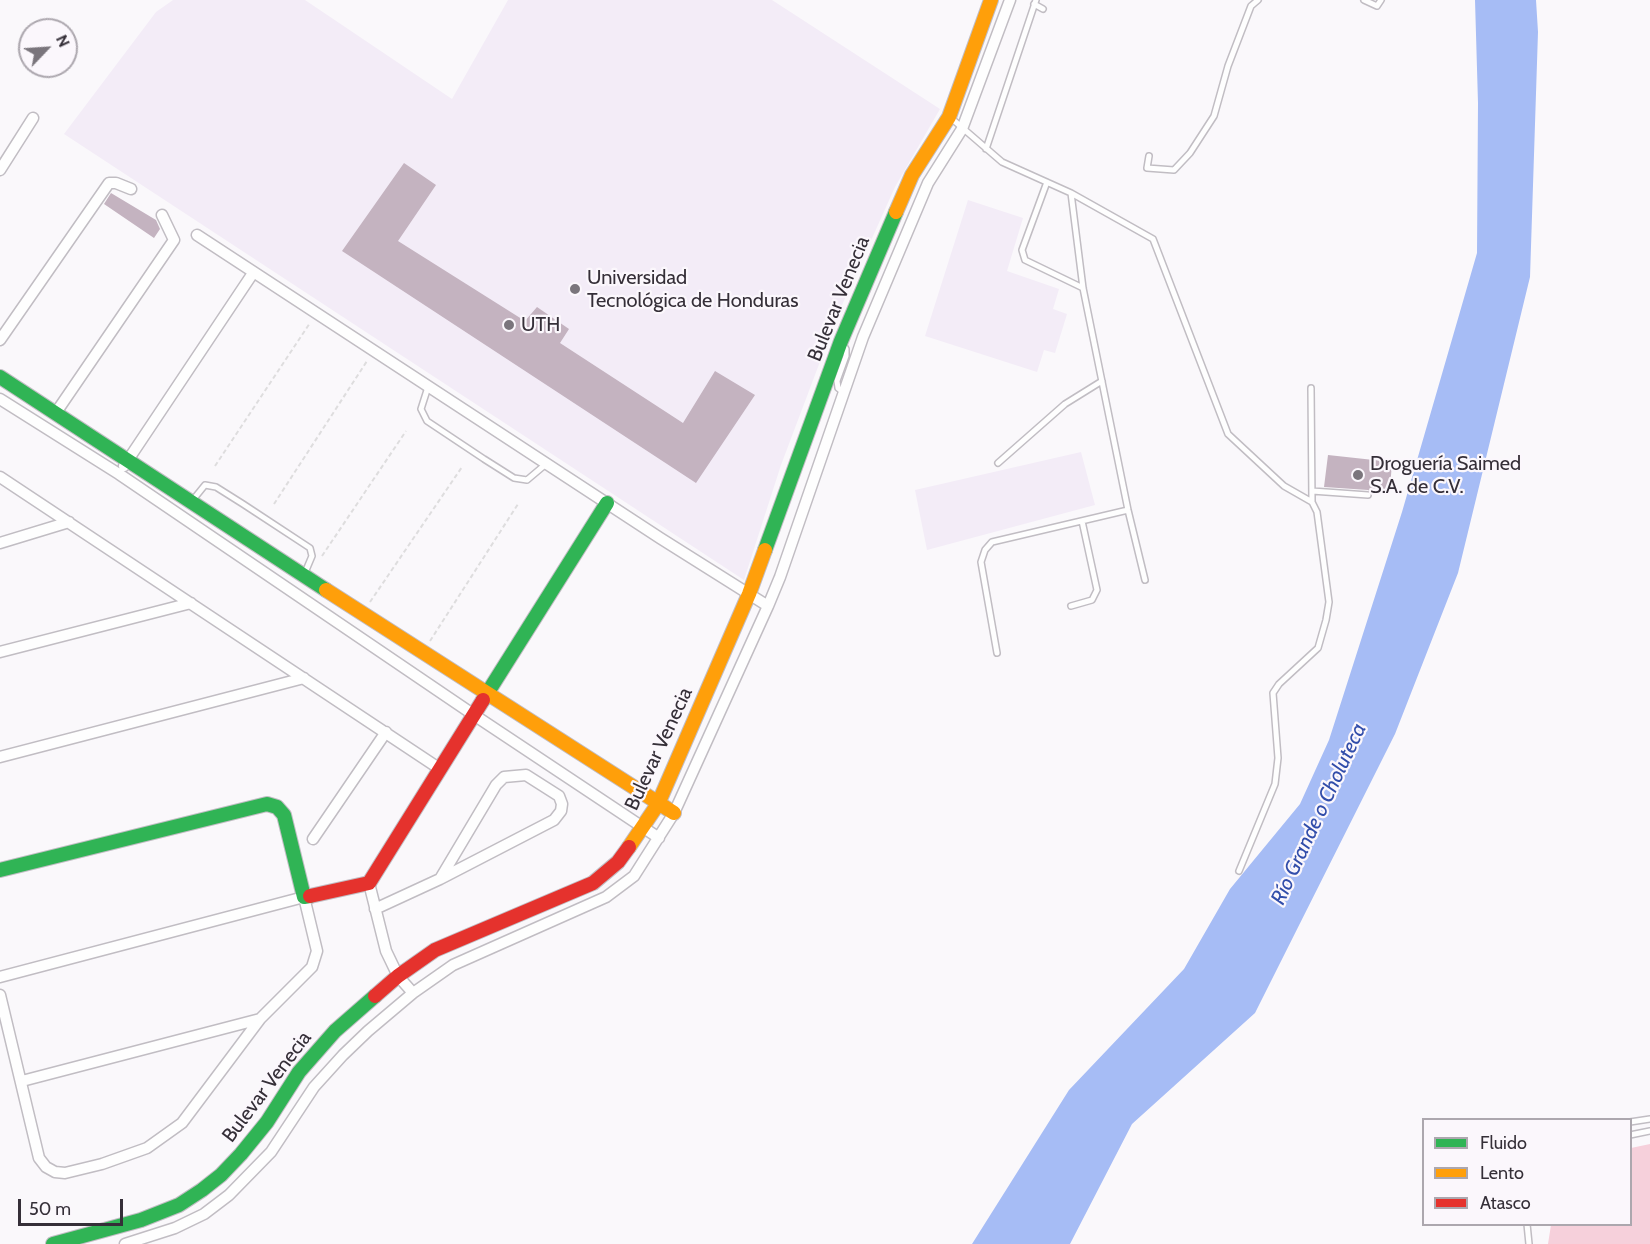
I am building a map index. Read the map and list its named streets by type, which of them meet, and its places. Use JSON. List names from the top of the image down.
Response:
{
  "streets": {
    "street": ["Bulevar Venecia"]
  },
  "water": ["Río Grande o Choluteca"],
  "places": ["Universidad Tecnológica de Honduras", "UTH", "Droguería Saimed S.A. de C.V."],
  "legend": ["Fluido", "Lento", "Atasco"],
  "scale_bar": "50 m",
  "north": "top right"
}
